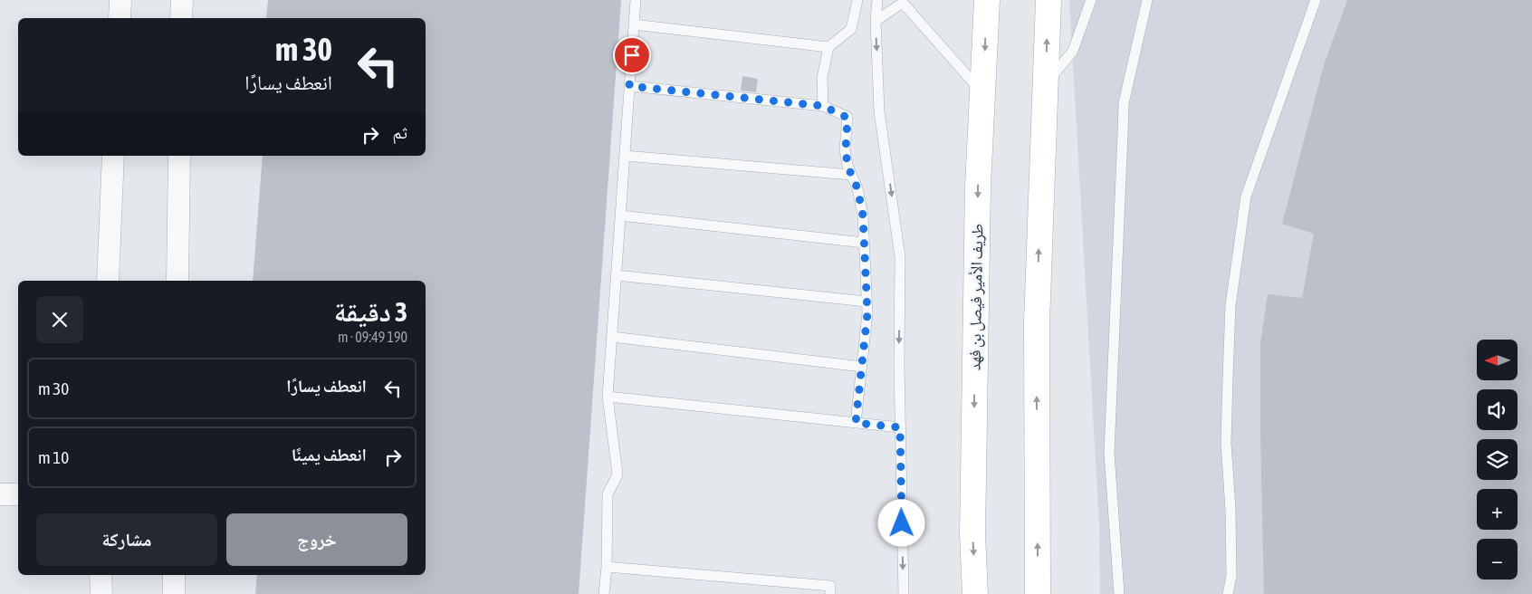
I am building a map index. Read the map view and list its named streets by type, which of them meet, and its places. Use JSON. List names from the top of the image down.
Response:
{
  "streets": {
    "main road": ["طريف الأمير فيصل بن فهد"]
  },
  "north": "left",
  "page": {
    "turn": ["30 m", "انعطف يسارًا"],
    "then": "ثم",
    "heading": ["3 دقيقة", "190 m · 09:49"],
    "map_buttons": ["+", "−"],
    "list": [
      {
        "name": "انعطف يسارًا",
        "value": "30 m"
      },
      {
        "name": "انعطف يمينًا",
        "value": "10 m"
      }
    ],
    "buttons": ["خروج", "مشاركة"]
  }
}
